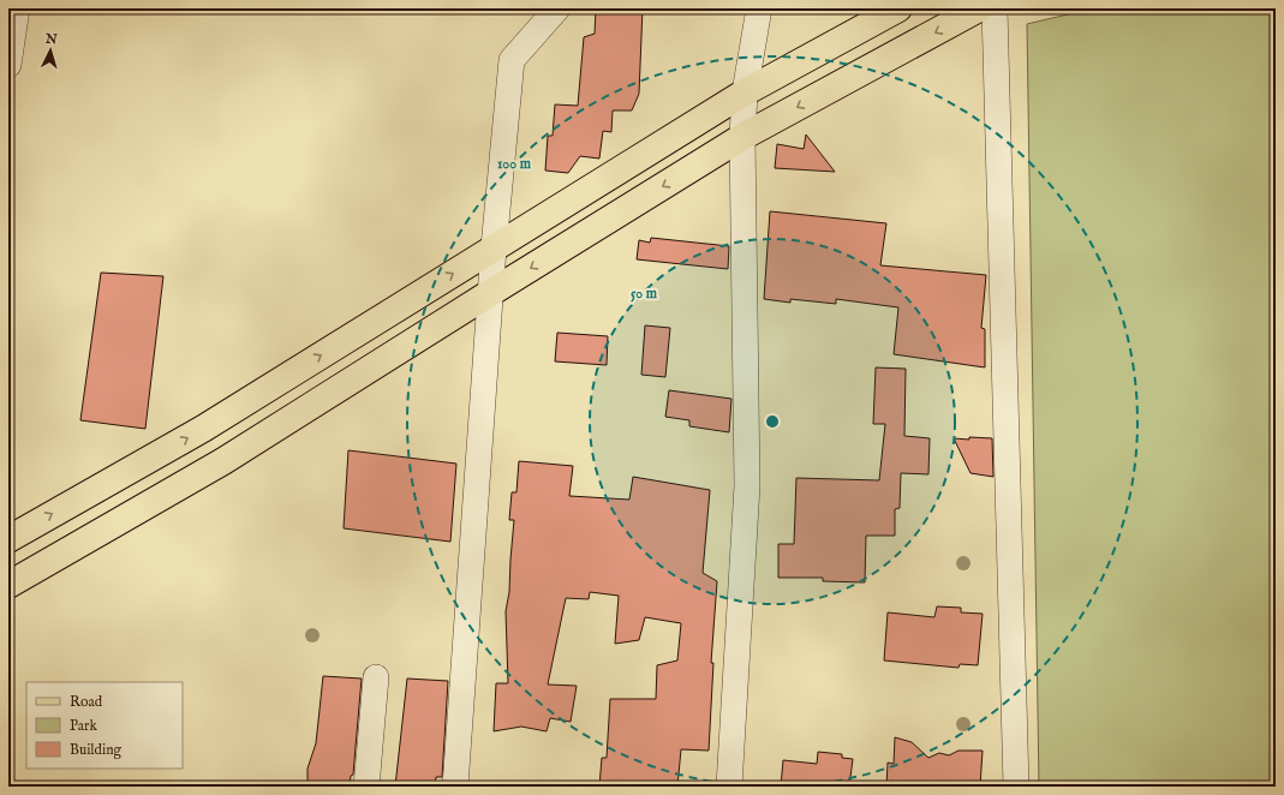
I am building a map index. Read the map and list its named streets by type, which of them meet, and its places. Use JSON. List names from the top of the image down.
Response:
{
  "legend": ["Road", "Park", "Building"],
  "north": "top",
  "rings": ["100 m", "50 m"]
}
